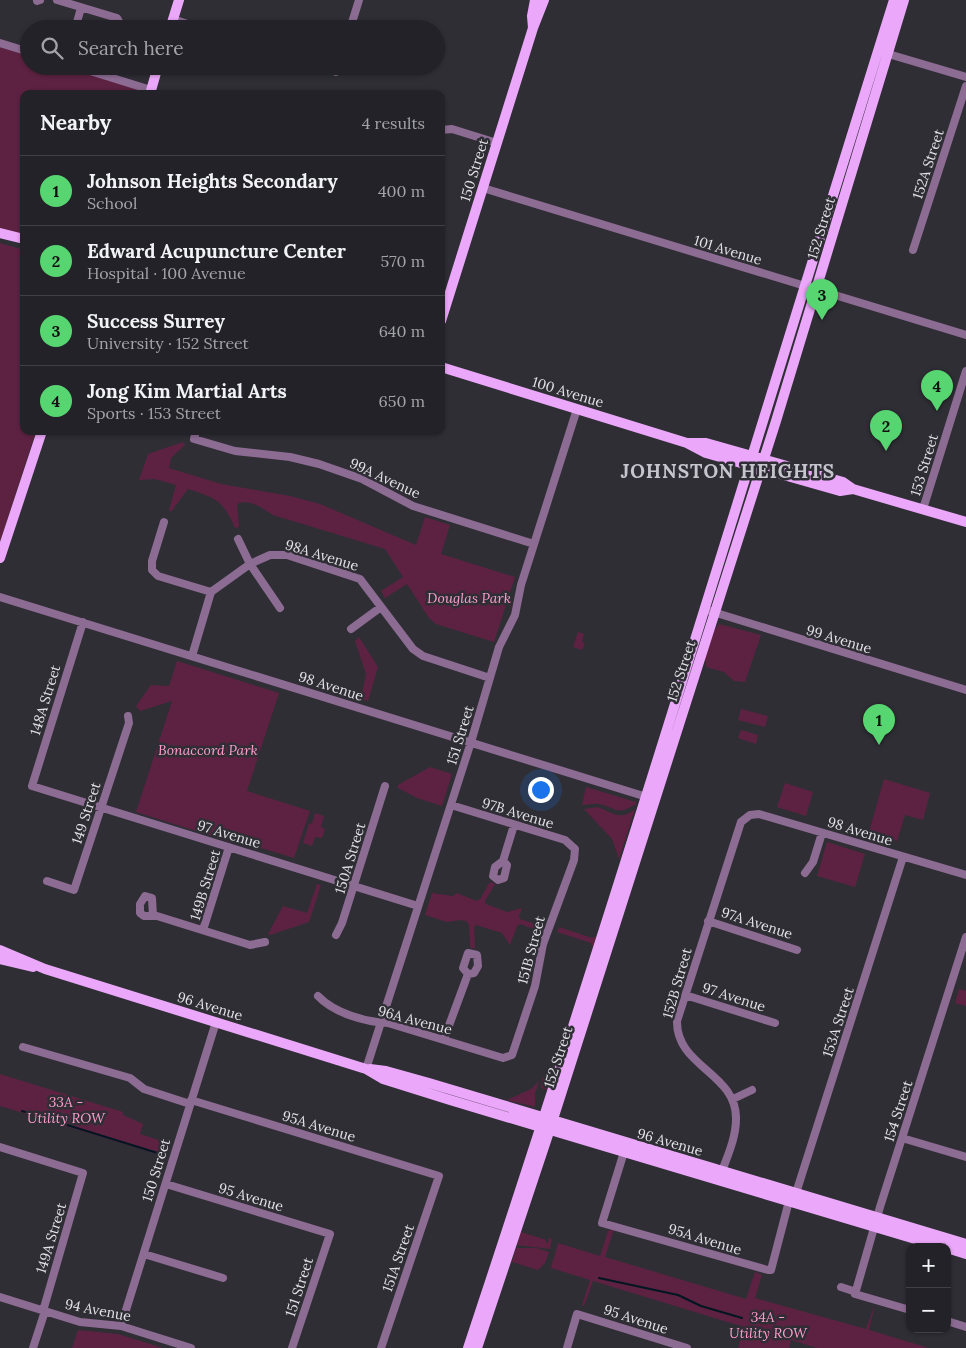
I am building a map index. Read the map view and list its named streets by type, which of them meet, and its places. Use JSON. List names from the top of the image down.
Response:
{
  "streets": {
    "main road": [
      "150 Street",
      "152 Street",
      "100 Avenue",
      "96 Avenue"
    ],
    "street": [
      "152A Street",
      "101 Avenue",
      "153 Street",
      "99A Avenue",
      "98A Avenue",
      "99 Avenue",
      "98 Avenue",
      "148A Street",
      "151 Street",
      "149 Street",
      "97B Avenue",
      "97 Avenue",
      "150A Street",
      "149B Street",
      "97A Avenue",
      "151B Street",
      "152B Street",
      "96A Avenue",
      "153A Street",
      "154 Street",
      "95A Avenue",
      "95 Avenue",
      "149A Street",
      "151A Street",
      "94 Avenue"
    ]
  },
  "crossings": [
    ["150 Street", "101 Avenue"],
    ["150 Street", "96 Avenue"],
    ["150 Street", "95A Avenue"],
    ["150 Street", "95 Avenue"],
    ["150 Street", "94 Avenue"],
    ["152 Street", "101 Avenue"],
    ["152 Street", "100 Avenue"],
    ["152 Street", "99 Avenue"],
    ["152 Street", "98 Avenue"],
    ["152 Street", "96 Avenue"],
    ["100 Avenue", "153 Street"],
    ["100 Avenue", "151 Street"],
    ["99A Avenue", "151 Street"],
    ["98A Avenue", "151 Street"],
    ["98 Avenue", "148A Street"],
    ["98 Avenue", "151 Street"],
    ["98 Avenue", "152B Street"],
    ["98 Avenue", "153A Street"],
    ["148A Street", "97 Avenue"],
    ["151 Street", "97B Avenue"],
    ["151 Street", "97 Avenue"],
    ["151 Street", "96 Avenue"],
    ["151 Street", "96A Avenue"],
    ["151 Street", "95 Avenue"],
    ["149 Street", "97 Avenue"],
    ["97B Avenue", "151B Street"],
    ["97 Avenue", "150A Street"],
    ["97 Avenue", "149B Street"],
    ["97 Avenue", "152B Street"],
    ["97A Avenue", "152B Street"],
    ["151B Street", "96A Avenue"],
    ["152B Street", "96 Avenue"],
    ["96 Avenue", "153A Street"],
    ["96 Avenue", "154 Street"],
    ["96 Avenue", "95A Avenue"],
    ["153A Street", "95A Avenue"],
    ["95A Avenue", "151A Street"],
    ["149A Street", "94 Avenue"]
  ],
  "districts": ["JOHNSTON HEIGHTS"],
  "parks": [
    "Douglas Park",
    "Bonaccord Park",
    "33A - Utility ROW",
    "34A - Utility ROW"
  ],
  "page": {
    "search": "Search here",
    "heading": ["Nearby", "4 results"],
    "list": [
      {
        "mark": "1",
        "name": "Johnson Heights Secondary",
        "note": "School",
        "value": "400 m"
      },
      {
        "mark": "2",
        "name": "Edward Acupuncture Center",
        "note": "Hospital · 100 Avenue",
        "value": "570 m"
      },
      {
        "mark": "3",
        "name": "Success Surrey",
        "note": "University · 152 Street",
        "value": "640 m"
      },
      {
        "mark": "4",
        "name": "Jong Kim Martial Arts",
        "note": "Sports · 153 Street",
        "value": "650 m"
      }
    ],
    "pins": [
      "3",
      "4",
      "2",
      "1"
    ],
    "map_buttons": ["+", "−"]
  }
}
